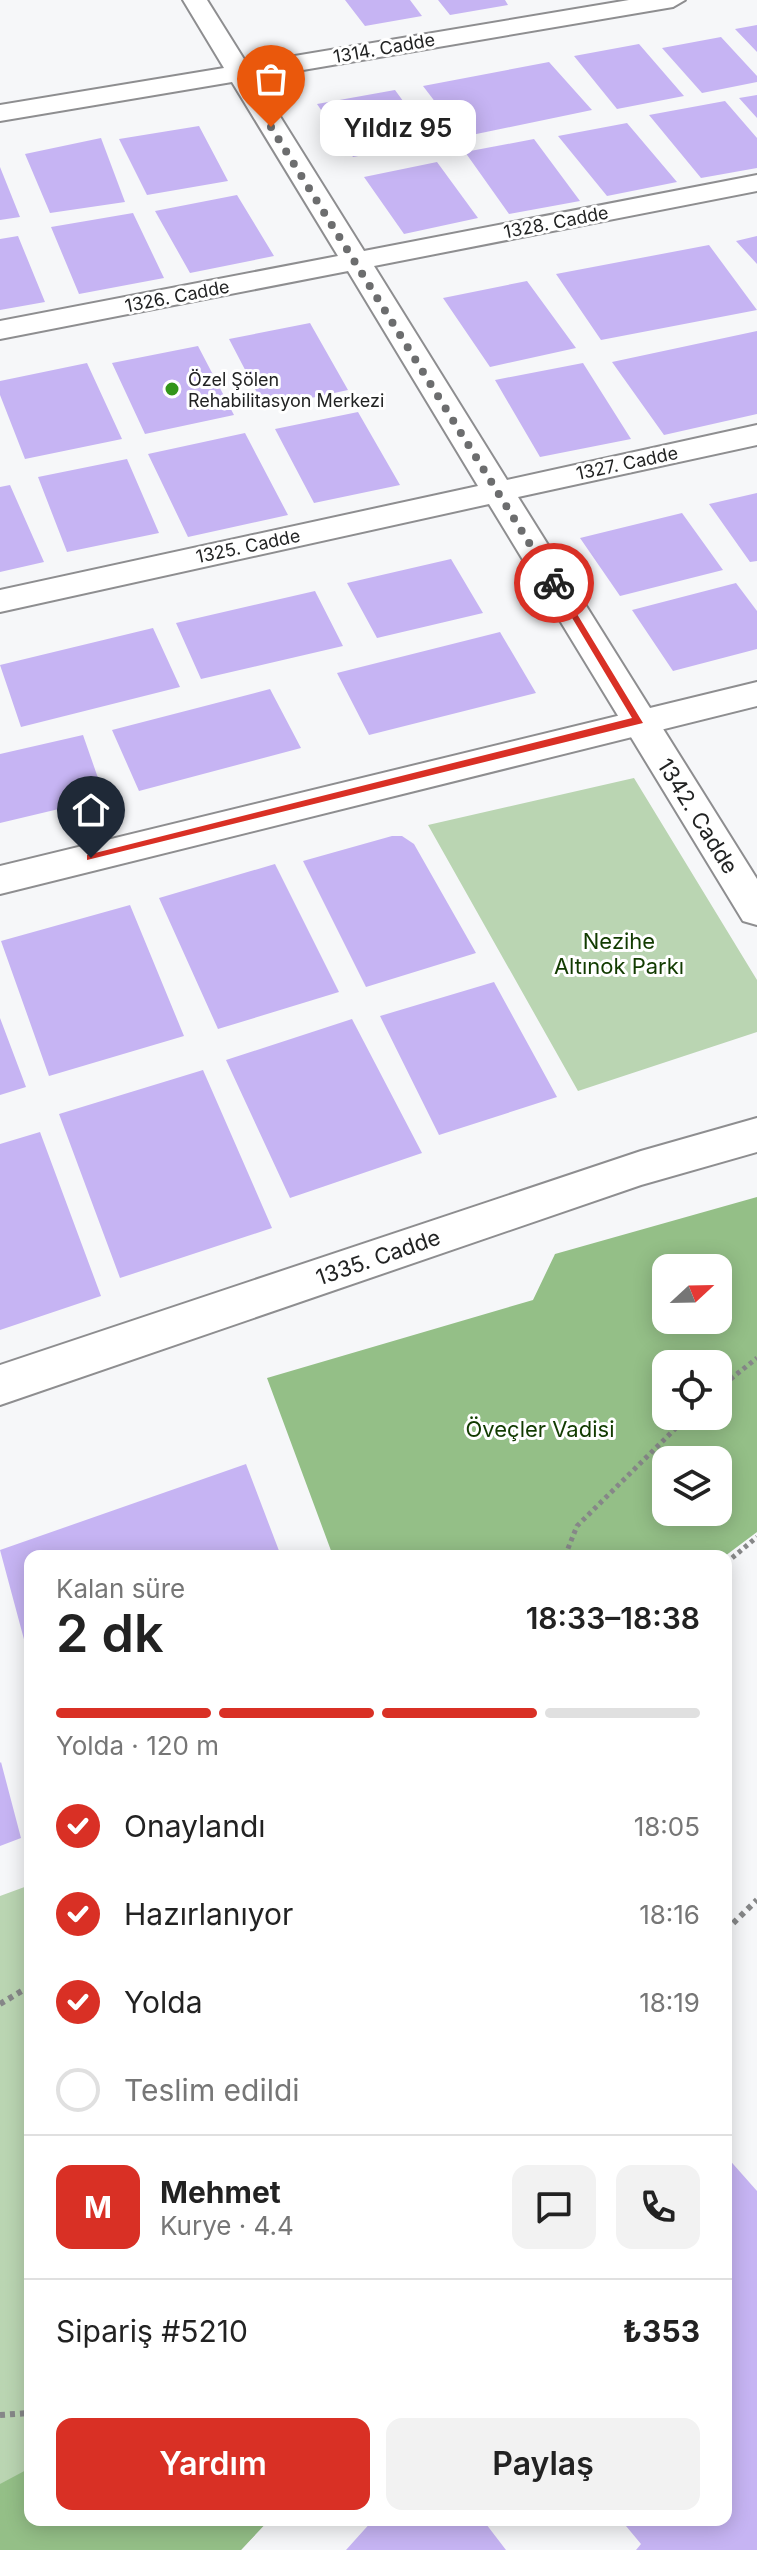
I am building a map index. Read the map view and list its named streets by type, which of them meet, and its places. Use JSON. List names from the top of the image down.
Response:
{
  "streets": {
    "street": [
      "1314. Cadde",
      "1328. Cadde",
      "1326. Cadde",
      "1327. Cadde",
      "1325. Cadde",
      "1342. Cadde",
      "1335. Cadde"
    ]
  },
  "crossings": [
    ["1314. Cadde", "1342. Cadde"],
    ["1328. Cadde", "1326. Cadde"],
    ["1328. Cadde", "1342. Cadde"],
    ["1326. Cadde", "1342. Cadde"],
    ["1327. Cadde", "1325. Cadde"],
    ["1327. Cadde", "1342. Cadde"],
    ["1325. Cadde", "1342. Cadde"]
  ],
  "parks": ["Nezihe Altınok Parkı", "Öveçler Vadisi"],
  "places": ["Yıldız 95", "Özel Şölen Rehabilitasyon Merkezi"],
  "north": "right",
  "page": {
    "bubble": "Yıldız 95",
    "heading": ["2 dk", "Kalan süre", "18:33–18:38"],
    "panel": [
      "Mehmet",
      "Kurye · 4.4",
      "Sipariş #5210",
      "₺353"
    ],
    "bar": "Yolda · 120 m",
    "list": [
      ["Onaylandı", "18:05"],
      ["Hazırlanıyor", "18:16"],
      ["Yolda", "18:19"],
      "Teslim edildi"
    ],
    "round": "M",
    "buttons": ["Yardım", "Paylaş"]
  }
}
